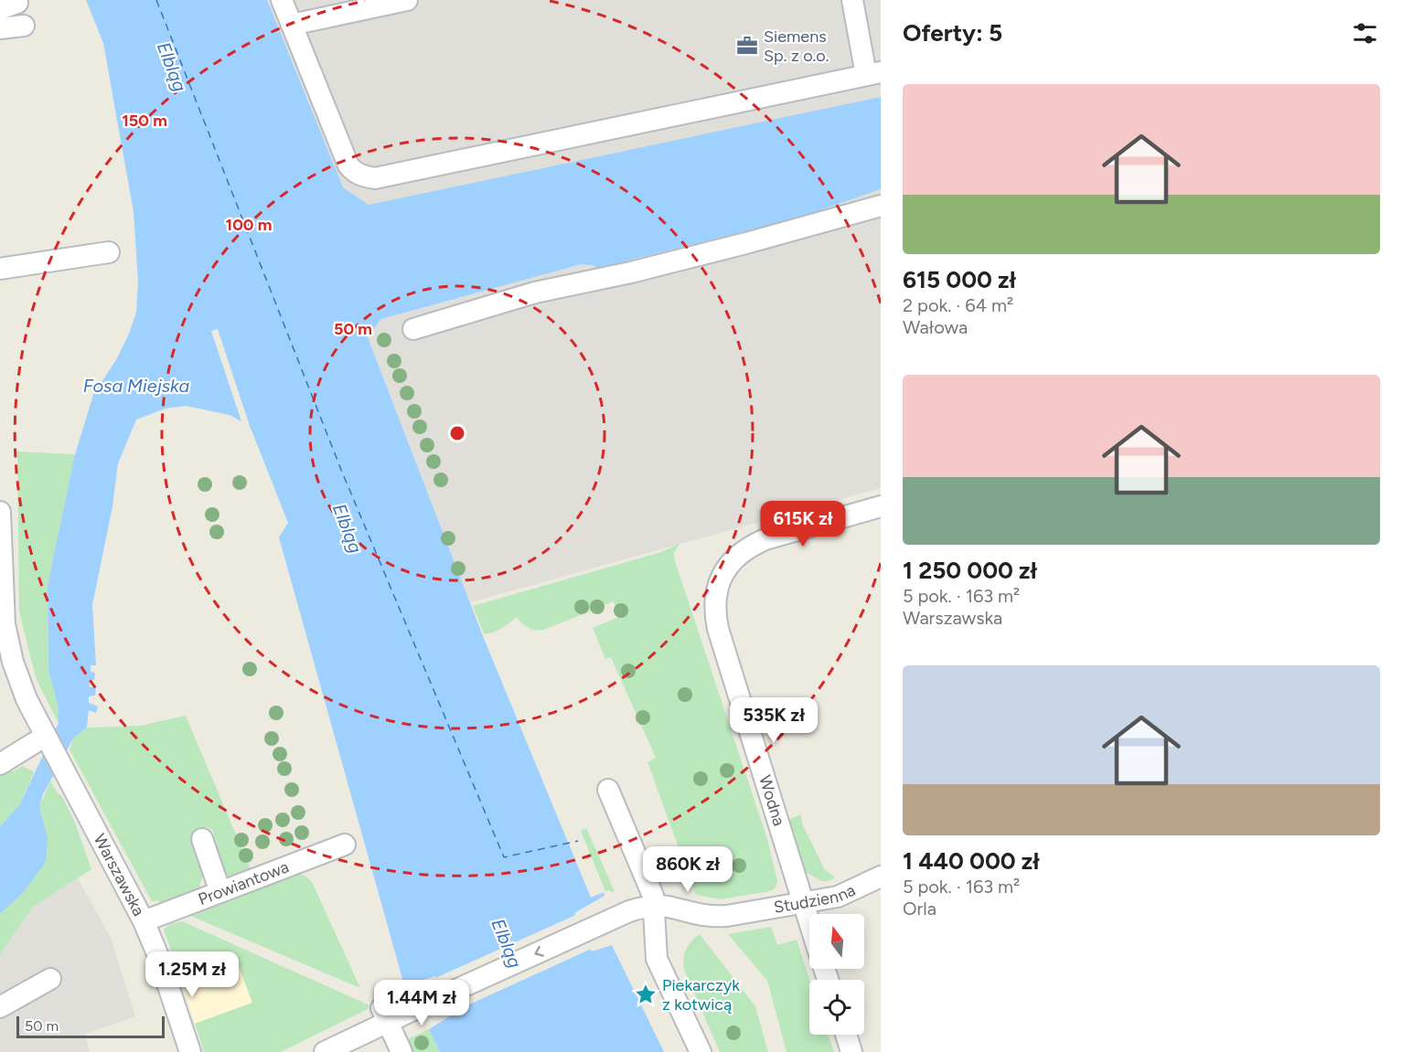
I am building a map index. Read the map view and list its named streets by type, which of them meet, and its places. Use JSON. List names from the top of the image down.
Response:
{
  "streets": {
    "street": [
      "Wodna",
      "Warszawska",
      "Prowiantowa",
      "Studzienna"
    ]
  },
  "crossings": [
    ["Wodna", "Studzienna"],
    ["Warszawska", "Prowiantowa"]
  ],
  "one_way": ["Studzienna"],
  "water": ["Elbląg", "Fosa Miejska"],
  "places": {
    "office": ["Siemens Sp. z o.o."],
    "place": ["Piekarczyk z kotwicą"]
  },
  "scale_bar": "50 m",
  "north": "top",
  "page": {
    "heading": "Oferty: 5",
    "list": [
      {
        "name": "615 000 zł",
        "note": "2 pok. · 64 m² · Wałowa"
      },
      {
        "name": "1 250 000 zł",
        "note": "5 pok. · 163 m² · Warszawska"
      },
      {
        "name": "1 440 000 zł",
        "note": "5 pok. · 163 m² · Orla"
      }
    ],
    "price": [
      "615K zł",
      "535K zł",
      "860K zł",
      "1.25M zł",
      "1.44M zł"
    ],
    "scale": "50 m"
  },
  "rings": ["150 m", "100 m", "50 m"]
}
